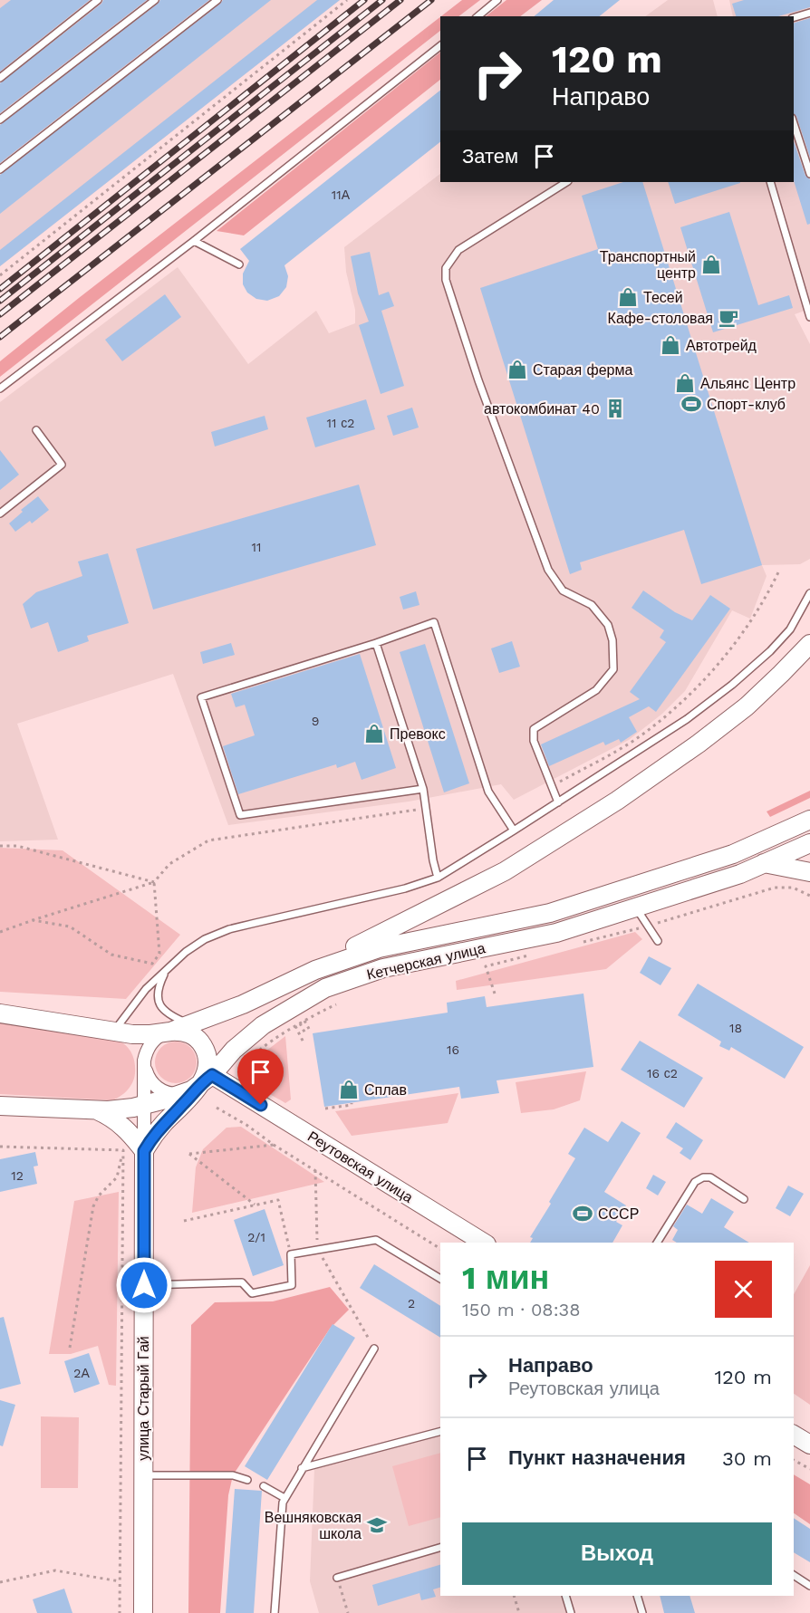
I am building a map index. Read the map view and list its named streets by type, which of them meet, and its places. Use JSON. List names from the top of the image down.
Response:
{
  "streets": {
    "main road": ["Кетчерская улица", "Реутовская улица", "улица Старый Гай"]
  },
  "crossings": [
    ["Кетчерская улица", "Реутовская улица"],
    ["Кетчерская улица", "улица Старый Гай"],
    ["Реутовская улица", "улица Старый Гай"]
  ],
  "places": {
    "shop": [
      "Транспортный центр",
      "Тесей",
      "Автотрейд",
      "Старая ферма",
      "Альянс Центр",
      "Превокс",
      "Сплав"
    ],
    "cafe": ["Кафе-столовая"],
    "sports": ["Спорт-клуб", "СССР"],
    "building": ["автокомбинат 40"],
    "school or university": ["Вешняковская школа"]
  },
  "house_numbers": [
    "11А",
    "11 с2",
    "11",
    "9",
    "18",
    "16",
    "16 с2",
    "12",
    "2/1",
    "2",
    "2А"
  ],
  "page": {
    "turn": ["120 m", "Направо"],
    "then": "Затем",
    "heading": ["1 мин", "150 m · 08:38"],
    "list": [
      {
        "name": "Направо",
        "note": "Реутовская улица",
        "value": "120 m"
      },
      {
        "name": "Пункт назначения",
        "value": "30 m"
      }
    ],
    "buttons": "Выход"
  }
}
